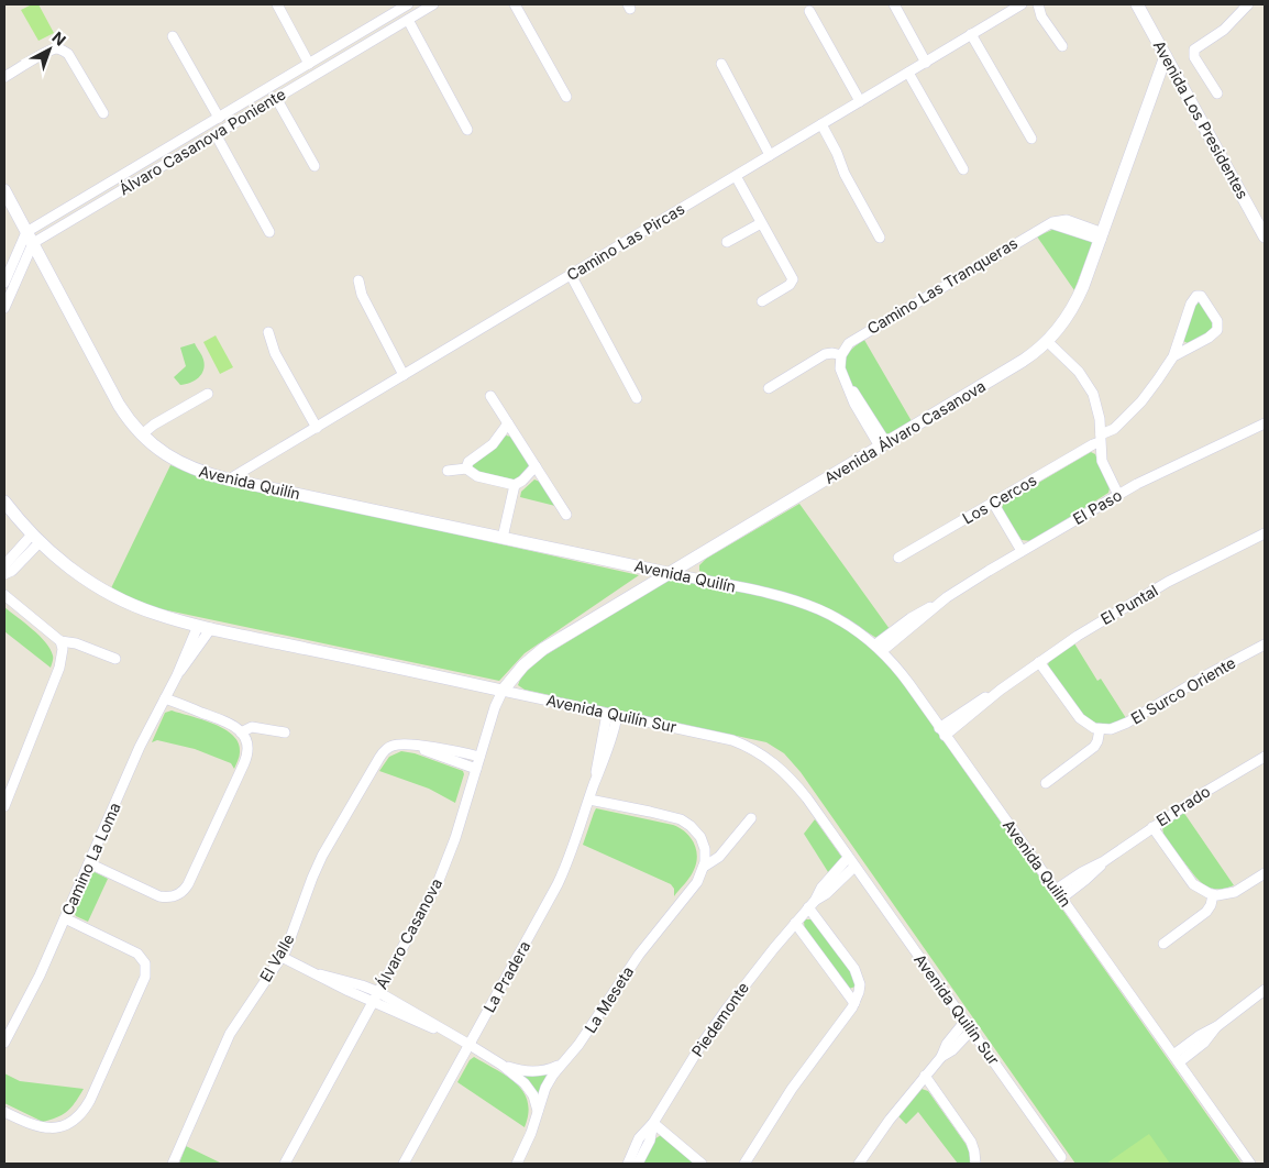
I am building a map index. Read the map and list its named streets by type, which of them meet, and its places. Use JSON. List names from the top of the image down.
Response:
{
  "streets": {
    "street": [
      "Avenida Los Presidentes",
      "Álvaro Casanova Poniente",
      "Camino Las Pircas",
      "Camino Las Tranqueras",
      "Avenida Álvaro Casanova",
      "Avenida Quilín",
      "Los Cercos",
      "El Paso",
      "El Puntal",
      "El Surco Oriente",
      "Avenida Quilín Sur",
      "El Prado",
      "Camino La Loma",
      "Álvaro Casanova",
      "El Valle",
      "La Pradera",
      "La Meseta",
      "Piedemonte"
    ]
  },
  "crossings": [
    ["Avenida Los Presidentes", "Avenida Álvaro Casanova"],
    ["Álvaro Casanova Poniente", "Avenida Quilín"],
    ["Camino Las Pircas", "Avenida Quilín"],
    ["Camino Las Tranqueras", "Avenida Álvaro Casanova"],
    ["Avenida Álvaro Casanova", "Avenida Quilín"],
    ["Avenida Álvaro Casanova", "Avenida Quilín Sur"],
    ["Avenida Álvaro Casanova", "Álvaro Casanova"],
    ["Avenida Quilín", "El Paso"],
    ["Avenida Quilín", "El Puntal"],
    ["Avenida Quilín", "El Prado"],
    ["Avenida Quilín Sur", "Camino La Loma"],
    ["Avenida Quilín Sur", "Álvaro Casanova"],
    ["Avenida Quilín Sur", "La Pradera"],
    ["Avenida Quilín Sur", "Piedemonte"],
    ["Álvaro Casanova", "El Valle"]
  ],
  "north": "top right"
}
